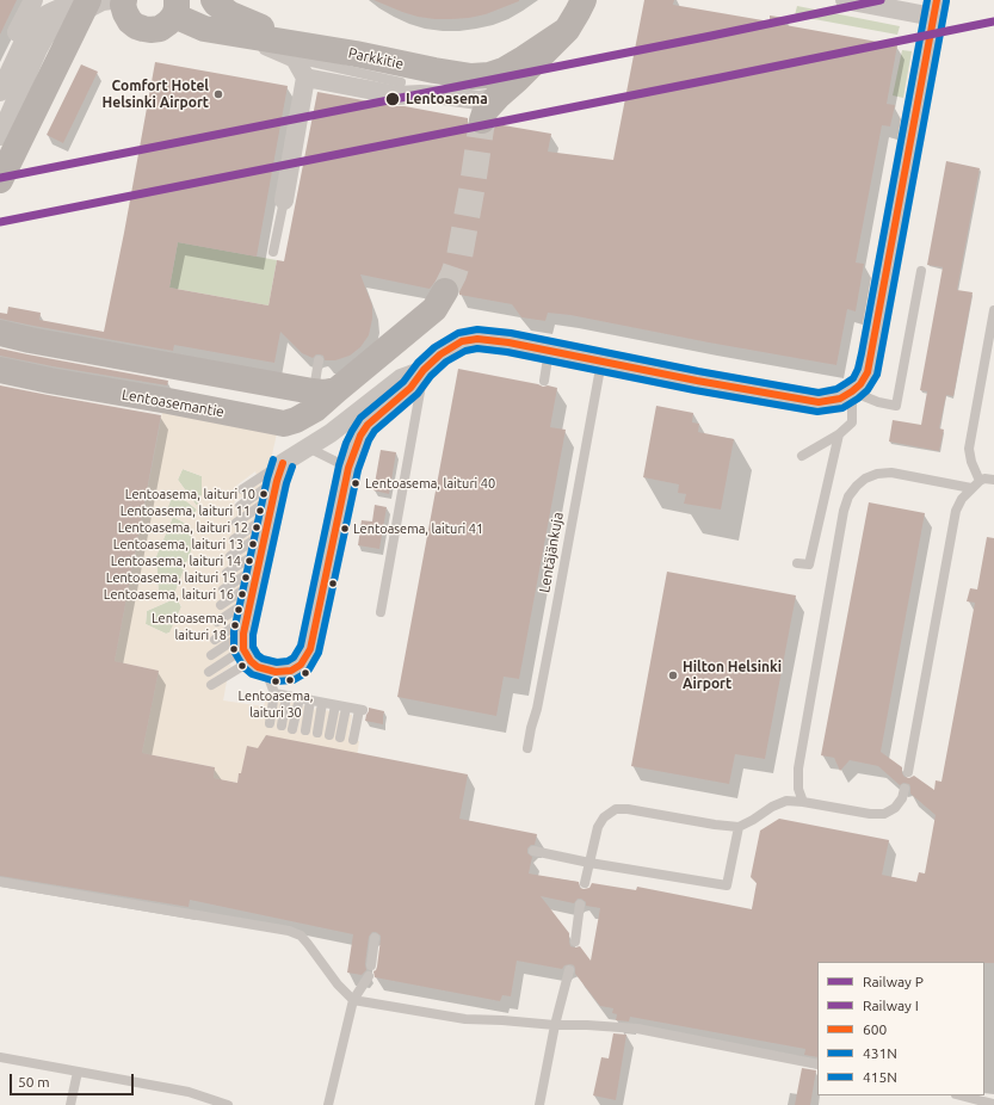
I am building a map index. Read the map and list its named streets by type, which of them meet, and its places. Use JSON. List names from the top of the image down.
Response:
{
  "streets": {
    "main road": ["Parkkitie", "Lentoasemantie"],
    "lane": ["Lentäjänkuja"]
  },
  "places": [
    "Comfort Hotel Helsinki Airport",
    "Lentoasema",
    "Lentoasema, laituri 40",
    "Lentoasema, laituri 10",
    "Lentoasema, laituri 11",
    "Lentoasema, laituri 12",
    "Lentoasema, laituri 41",
    "Lentoasema, laituri 13",
    "Lentoasema, laituri 14",
    "Lentoasema, laituri 15",
    "Lentoasema, laituri 16",
    "Lentoasema, laituri 18",
    "Hilton Helsinki Airport",
    "Lentoasema, laituri 30"
  ],
  "lines": [
    "rail line I",
    "transit line 600",
    "transit line 415N",
    "transit line 431N",
    "rail line P"
  ],
  "legend": [
    "Railway P",
    "Railway I",
    "600",
    "431N",
    "415N"
  ],
  "scale_bar": "50 m"
}
